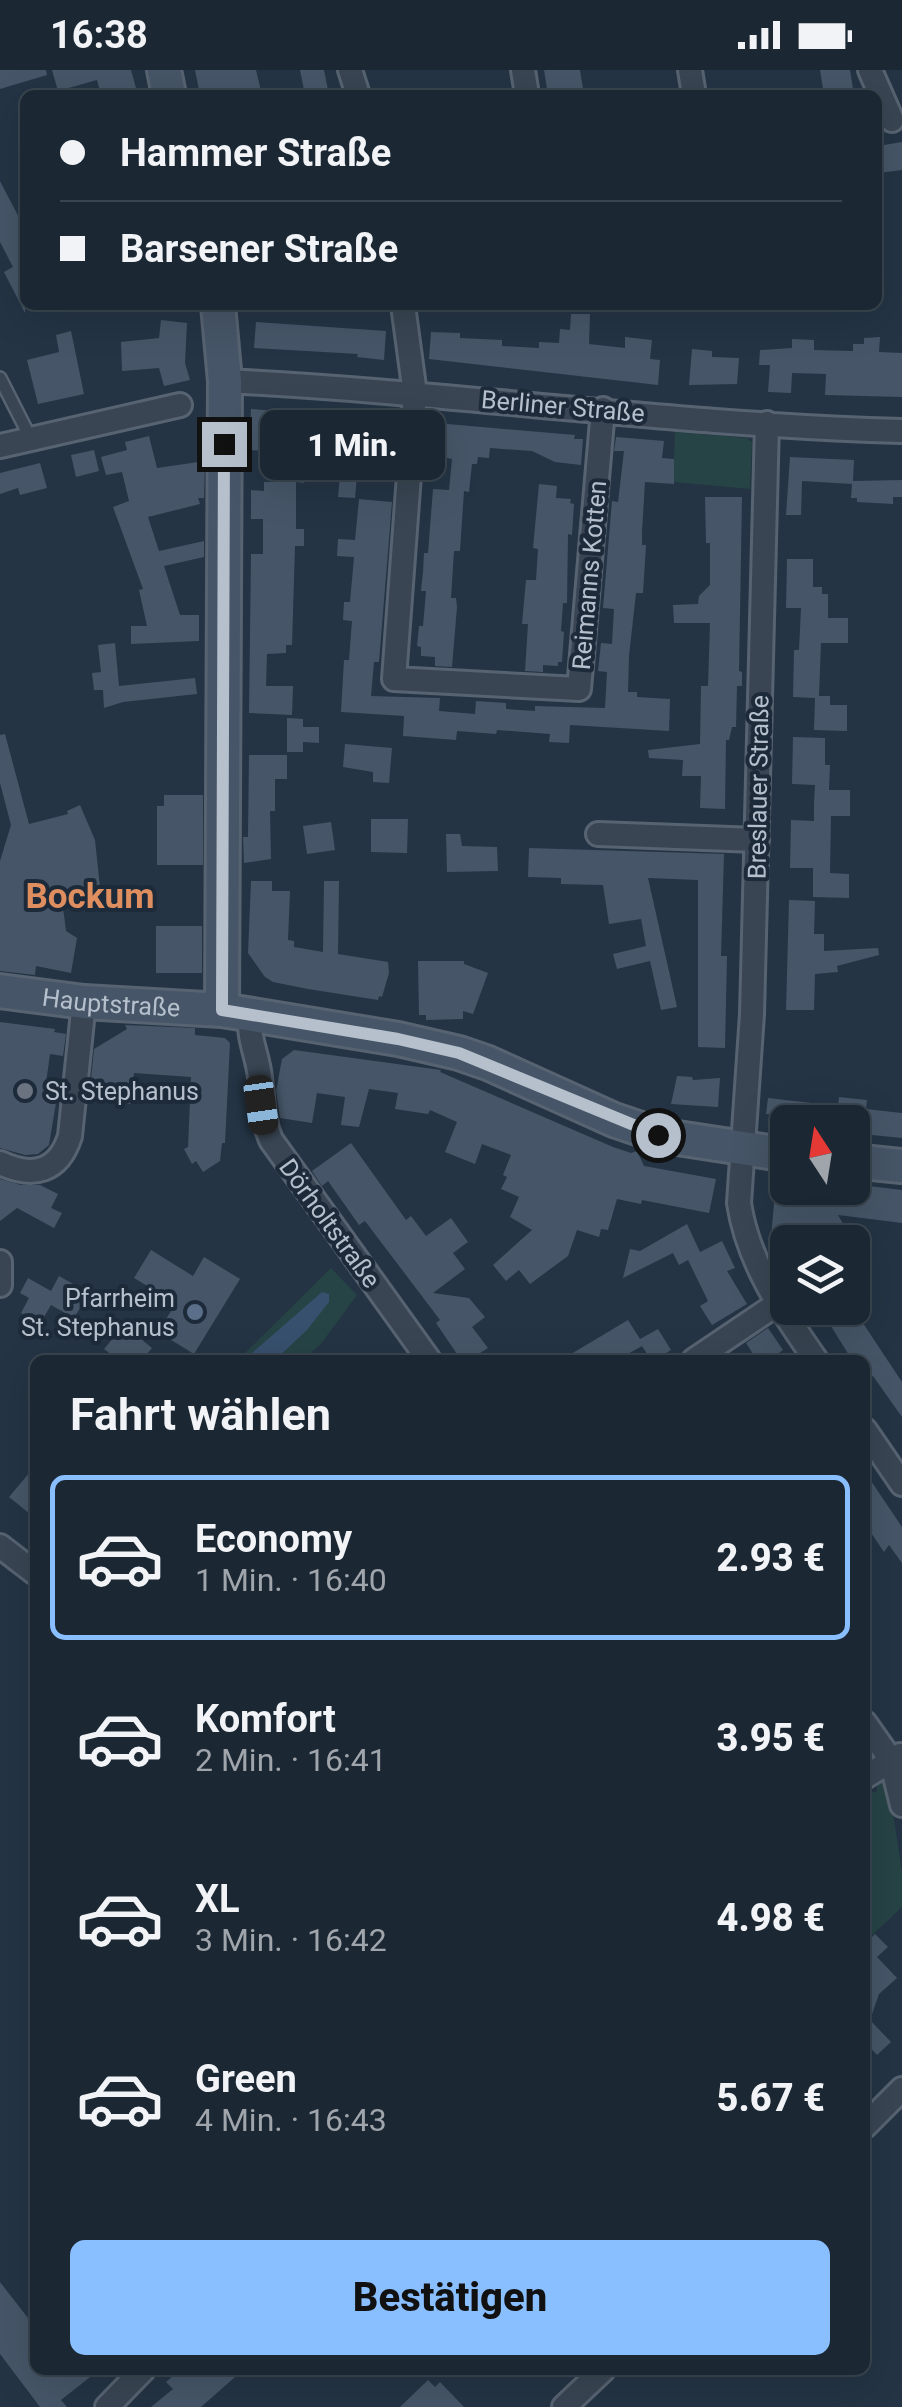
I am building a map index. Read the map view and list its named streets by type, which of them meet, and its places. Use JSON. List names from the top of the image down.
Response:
{
  "streets": {
    "main road": ["Hauptstraße"],
    "street": [
      "Berliner Straße",
      "Reimanns Kotten",
      "Breslauer Straße",
      "Dörholtstraße"
    ]
  },
  "crossings": [
    ["Berliner Straße", "Reimanns Kotten"],
    ["Berliner Straße", "Breslauer Straße"],
    ["Breslauer Straße", "Hauptstraße"],
    ["Hauptstraße", "Dörholtstraße"]
  ],
  "districts": ["Bockum"],
  "places": ["St. Stephanus", "Pfarrheim St. Stephanus"],
  "north": "top",
  "page": {
    "status": "16:38",
    "banner": ["Hammer Straße", "Barsener Straße"],
    "bubble": "1 Min.",
    "heading": "Fahrt wählen",
    "list": [
      {
        "name": "Economy",
        "note": "1 Min. · 16:40",
        "value": "2.93 €"
      },
      {
        "name": "Komfort",
        "note": "2 Min. · 16:41",
        "value": "3.95 €"
      },
      {
        "name": "XL",
        "note": "3 Min. · 16:42",
        "value": "4.98 €"
      },
      {
        "name": "Green",
        "note": "4 Min. · 16:43",
        "value": "5.67 €"
      }
    ],
    "buttons": "Bestätigen"
  }
}
